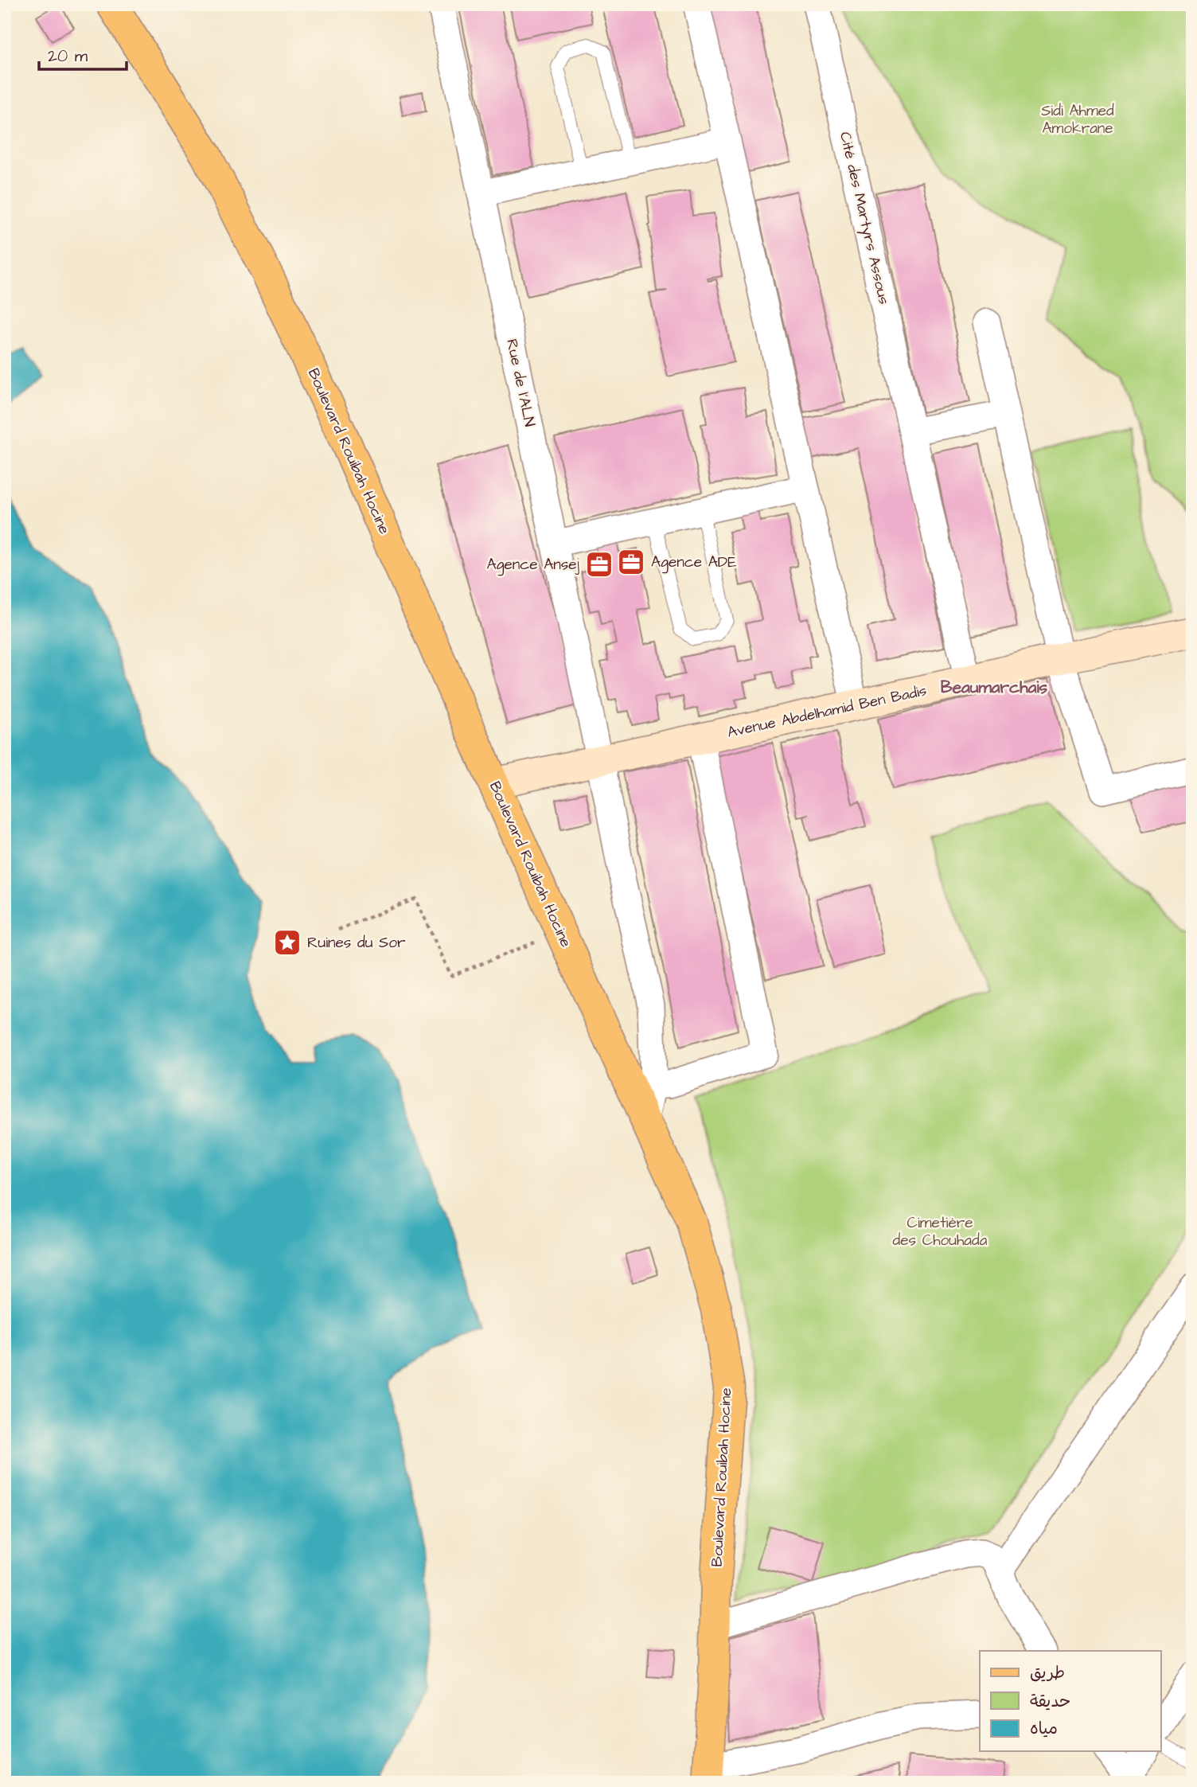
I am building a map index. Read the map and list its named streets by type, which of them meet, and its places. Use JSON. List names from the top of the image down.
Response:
{
  "streets": {
    "main road": ["Boulevard Rouibah Hocine", "Avenue Abdelhamid Ben Badis"],
    "street": ["Cité des Martyrs Assous", "Rue de l'ALN"]
  },
  "crossings": [
    ["Cité des Martyrs Assous", "Avenue Abdelhamid Ben Badis"],
    ["Rue de l'ALN", "Boulevard Rouibah Hocine"],
    ["Rue de l'ALN", "Avenue Abdelhamid Ben Badis"],
    ["Boulevard Rouibah Hocine", "Avenue Abdelhamid Ben Badis"]
  ],
  "districts": ["Beaumarchais"],
  "parks": ["Sidi Ahmed Amokrane", "Cimetière des Chouhada"],
  "places": {
    "office": ["Agence ADE", "Agence Ansej"],
    "place": ["Ruines du Sor"]
  },
  "legend": ["طريق", "حديقة", "مياه"],
  "scale_bar": "20 m"
}
